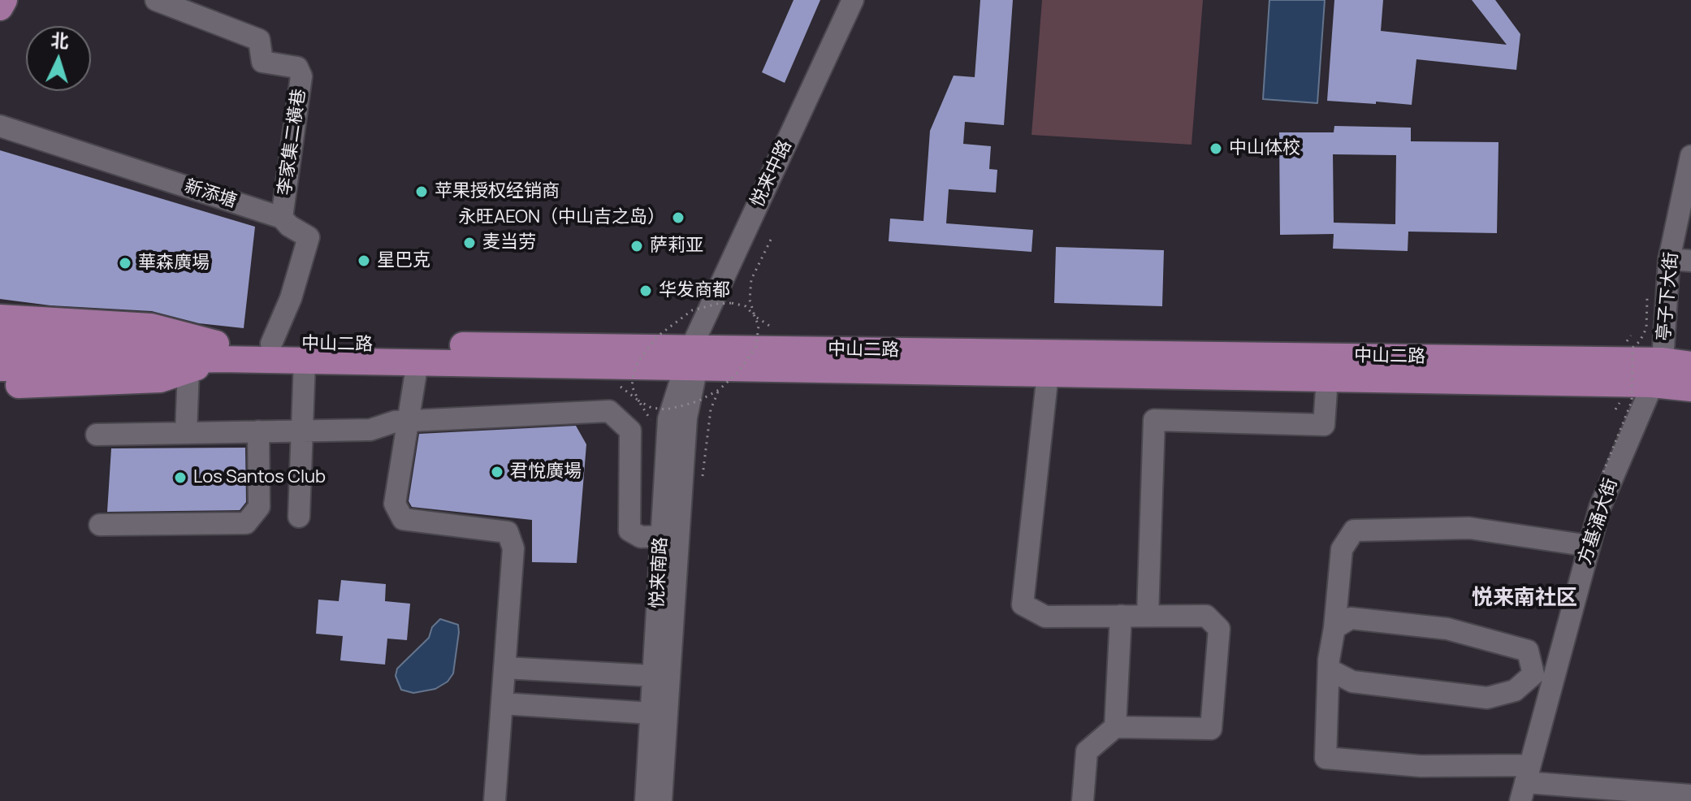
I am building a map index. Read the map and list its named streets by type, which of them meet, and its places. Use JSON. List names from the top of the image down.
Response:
{
  "streets": {
    "main road": ["中山二路"],
    "street": [
      "李家集二橫巷",
      "悦来中路",
      "新添塘",
      "亭子下大街",
      "方基涌大街",
      "悦来南路"
    ]
  },
  "crossings": [
    ["李家集二橫巷", "新添塘"],
    ["悦来中路", "中山二路"],
    ["悦来中路", "悦来南路"],
    ["新添塘", "中山二路"],
    ["亭子下大街", "中山二路"],
    ["亭子下大街", "方基涌大街"],
    ["中山二路", "方基涌大街"],
    ["中山二路", "悦来南路"]
  ],
  "districts": ["悦来南社区"],
  "places": [
    "中山体校",
    "苹果授权经销商",
    "永旺AEON（中山吉之岛）",
    "麦当劳",
    "萨莉亚",
    "星巴克",
    "華森廣場",
    "华发商都",
    "君悅廣場",
    "Los Santos Club"
  ],
  "north": "top"
}
